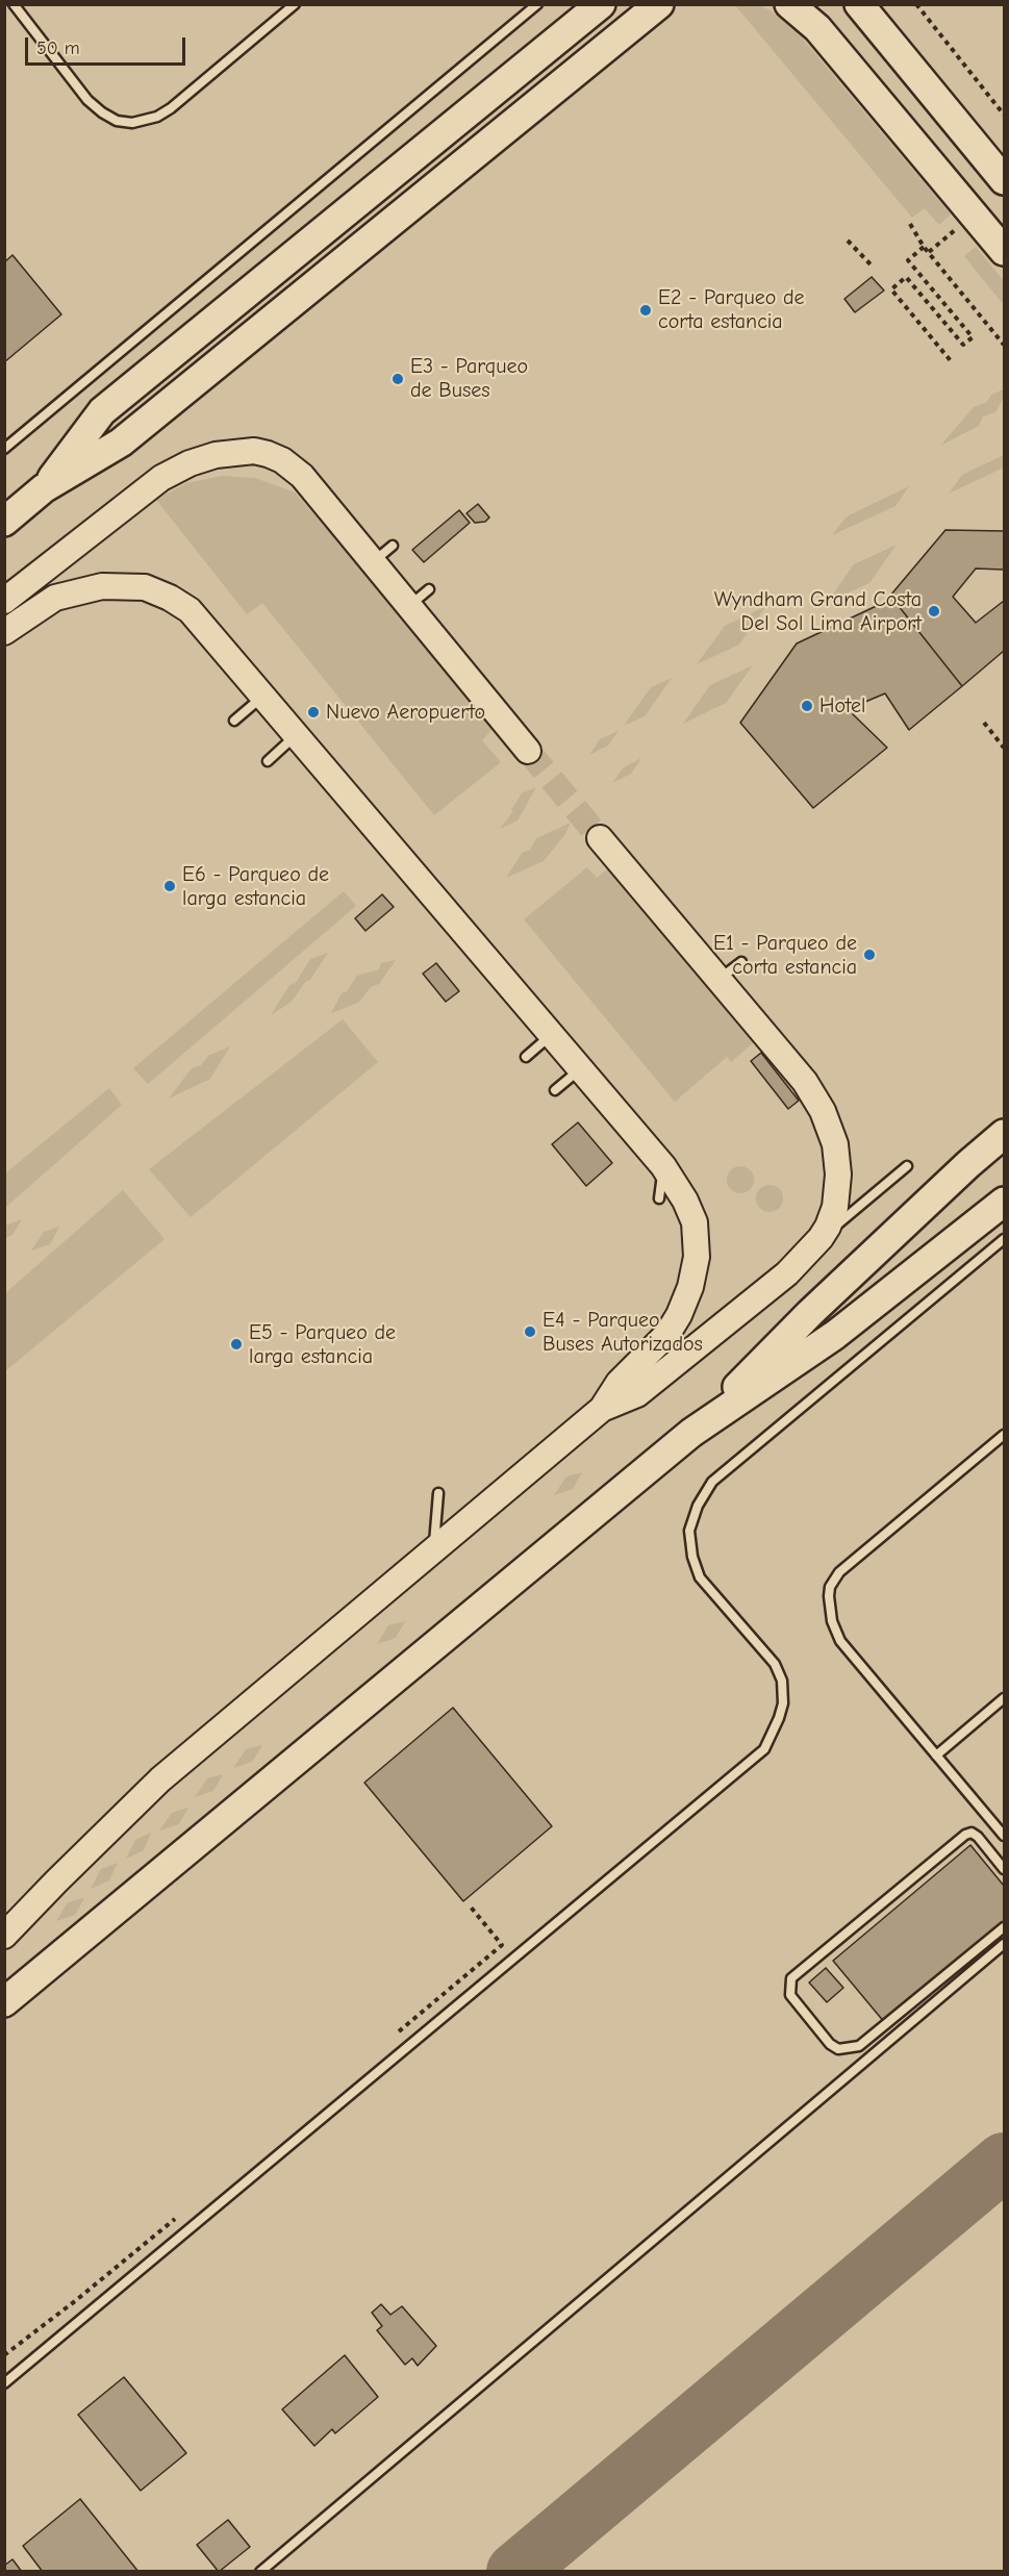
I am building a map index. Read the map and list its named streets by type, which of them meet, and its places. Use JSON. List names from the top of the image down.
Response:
{
  "places": [
    "E2 - Parqueo de corta estancia",
    "E3 - Parqueo de Buses",
    "Wyndham Grand Costa Del Sol Lima Airport",
    "Hotel",
    "Nuevo Aeropuerto",
    "E6 - Parqueo de larga estancia",
    "E1 - Parqueo de corta estancia",
    "E4 - Parqueo Buses Autorizados",
    "E5 - Parqueo de larga estancia"
  ],
  "scale_bar": "50 m"
}
